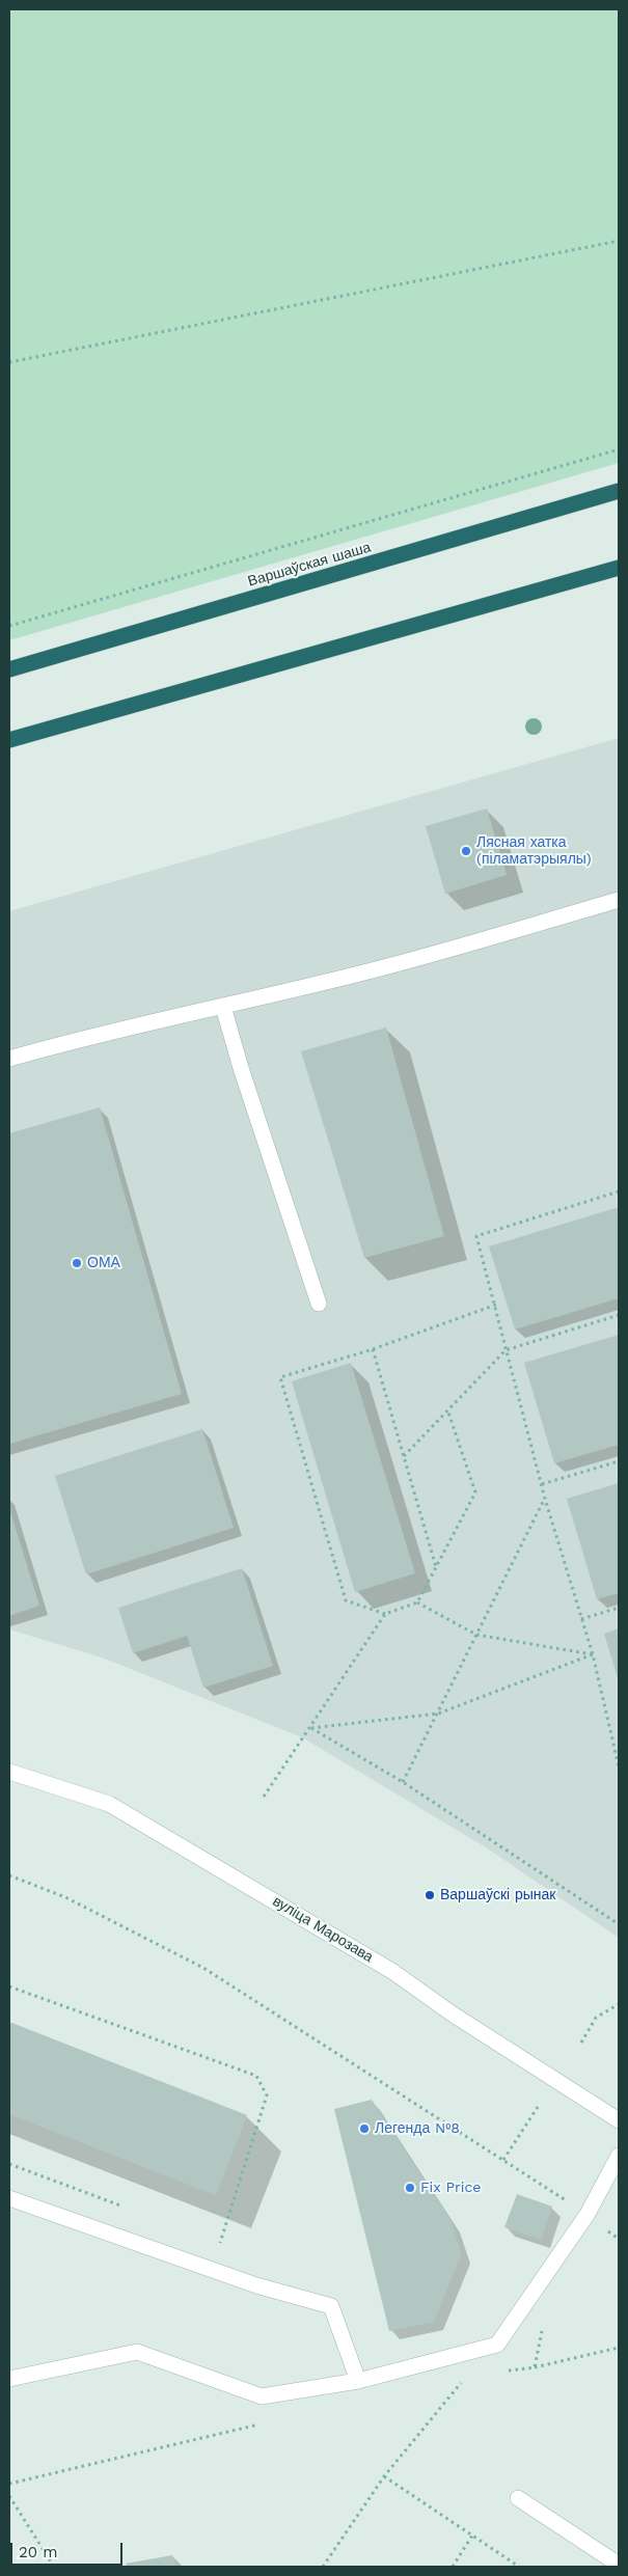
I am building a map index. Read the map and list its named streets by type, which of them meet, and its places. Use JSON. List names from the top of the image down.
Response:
{
  "streets": {
    "highway": ["Варшаўская шаша"],
    "street": ["вуліца Марозава"]
  },
  "places": [
    "Лясная хатка (піламатэрыялы)",
    "ОМА",
    "Варшаўскі рынак",
    "Легенда №8",
    "Fix Price"
  ],
  "scale_bar": "20 m"
}
